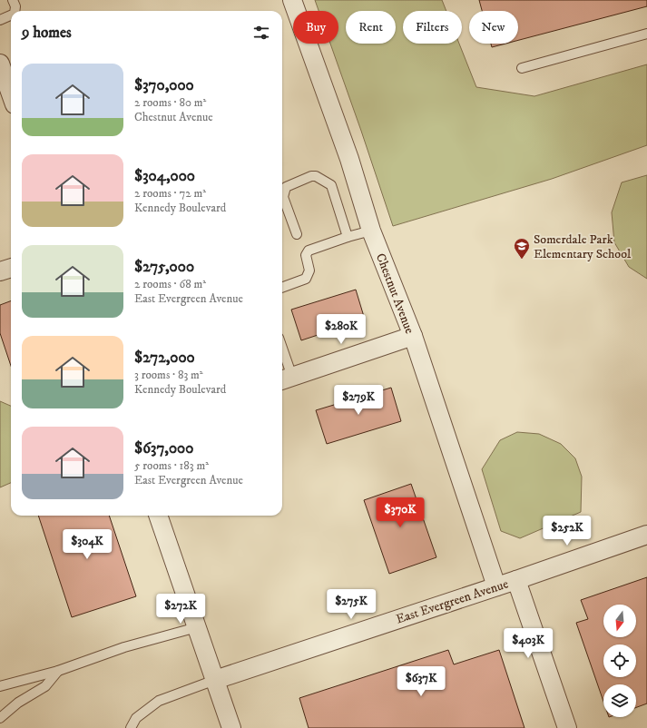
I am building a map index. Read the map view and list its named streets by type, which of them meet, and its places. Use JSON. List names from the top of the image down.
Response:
{
  "streets": {
    "street": ["Chestnut Avenue", "East Evergreen Avenue"]
  },
  "crossings": [
    ["Chestnut Avenue", "East Evergreen Avenue"]
  ],
  "places": {
    "school or university": ["Somerdale Park Elementary School"]
  },
  "north": "bottom",
  "page": {
    "chip": [
      "Buy",
      "Rent",
      "Filters",
      "New"
    ],
    "heading": "9 homes",
    "list": [
      {
        "name": "$370,000",
        "note": "2 rooms · 80 m² · Chestnut Avenue"
      },
      {
        "name": "$304,000",
        "note": "2 rooms · 72 m² · Kennedy Boulevard"
      },
      {
        "name": "$275,000",
        "note": "2 rooms · 68 m² · East Evergreen Avenue"
      },
      {
        "name": "$272,000",
        "note": "3 rooms · 83 m² · Kennedy Boulevard"
      },
      {
        "name": "$637,000",
        "note": "5 rooms · 183 m² · East Evergreen Avenue"
      }
    ],
    "price": [
      "$280K",
      "$279K",
      "$370K",
      "$252K",
      "$304K",
      "$275K",
      "$272K",
      "$403K",
      "$637K"
    ]
  }
}
